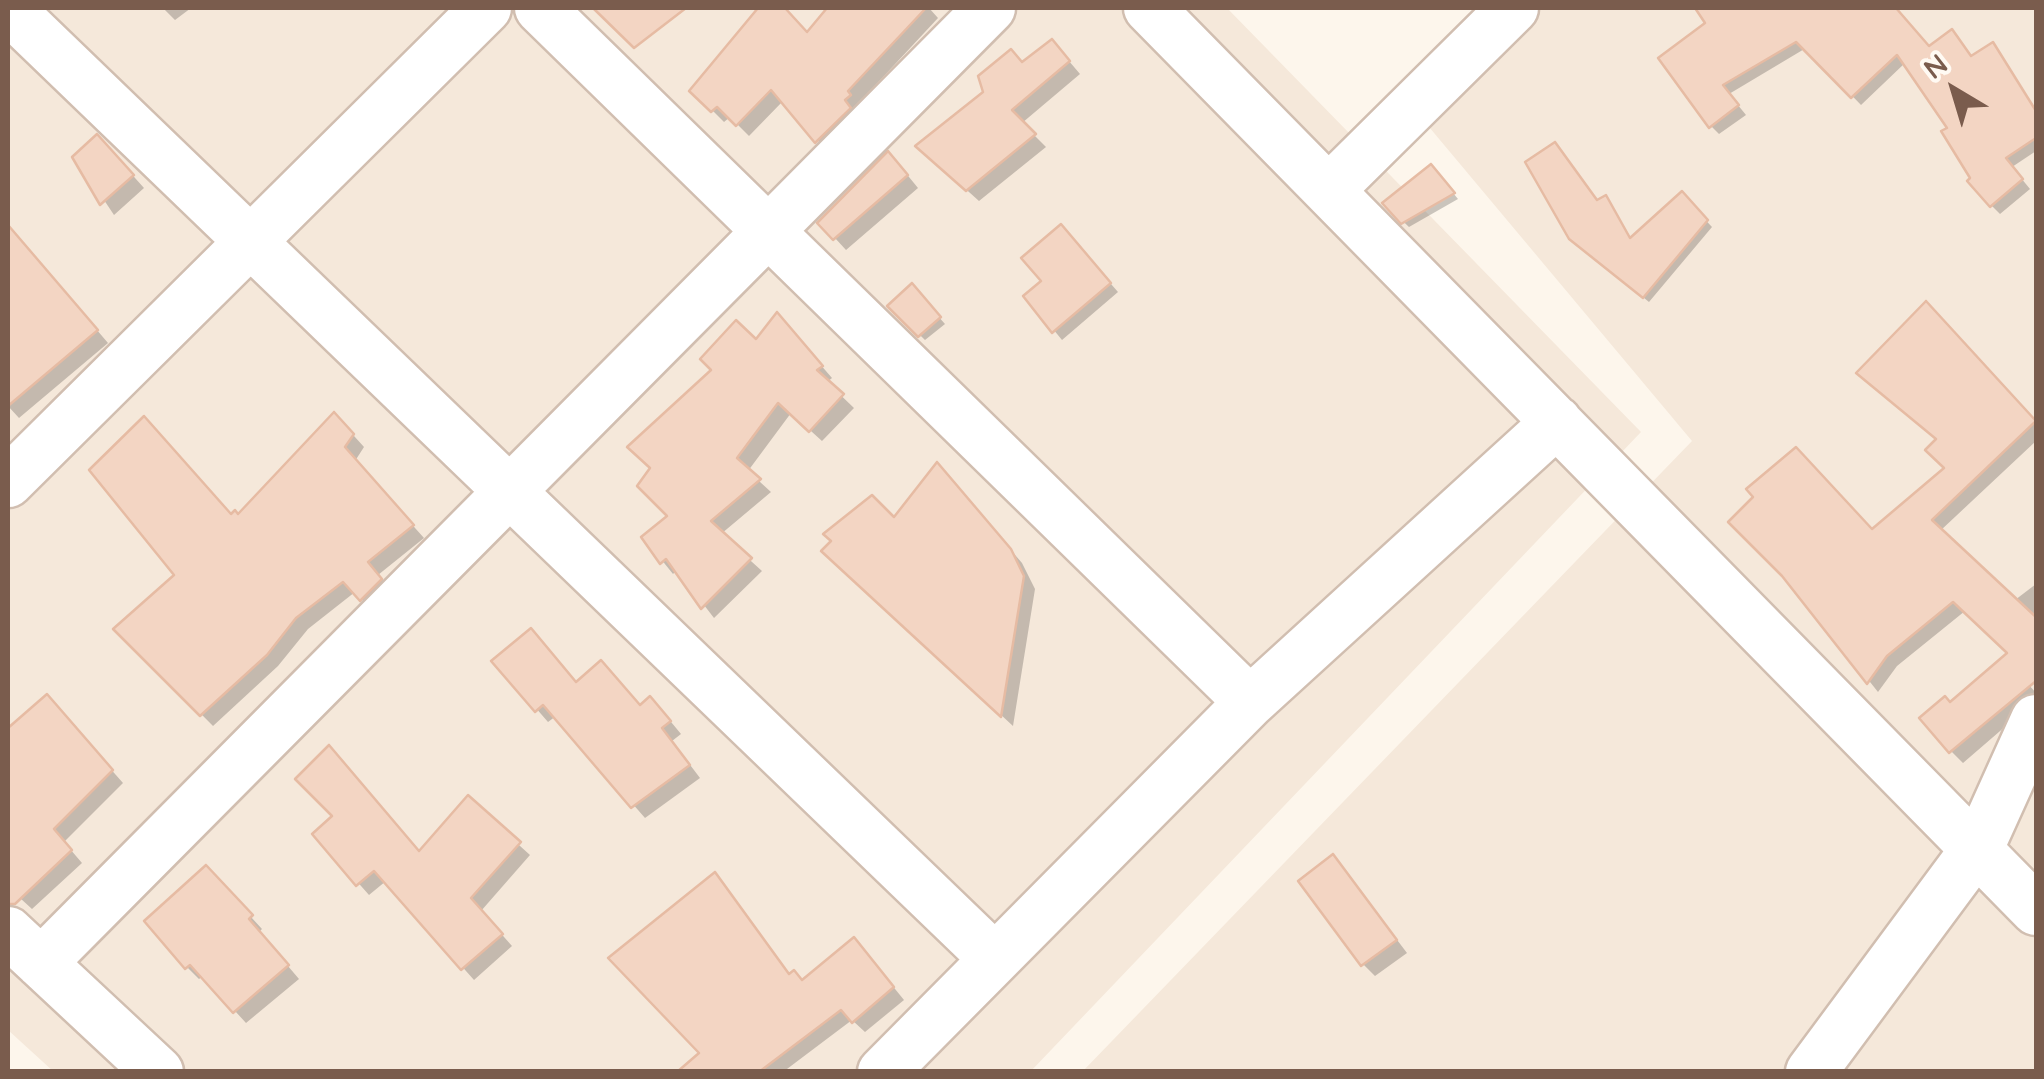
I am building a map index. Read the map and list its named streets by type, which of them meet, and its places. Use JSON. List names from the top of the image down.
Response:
{
  "north": "top left"
}
